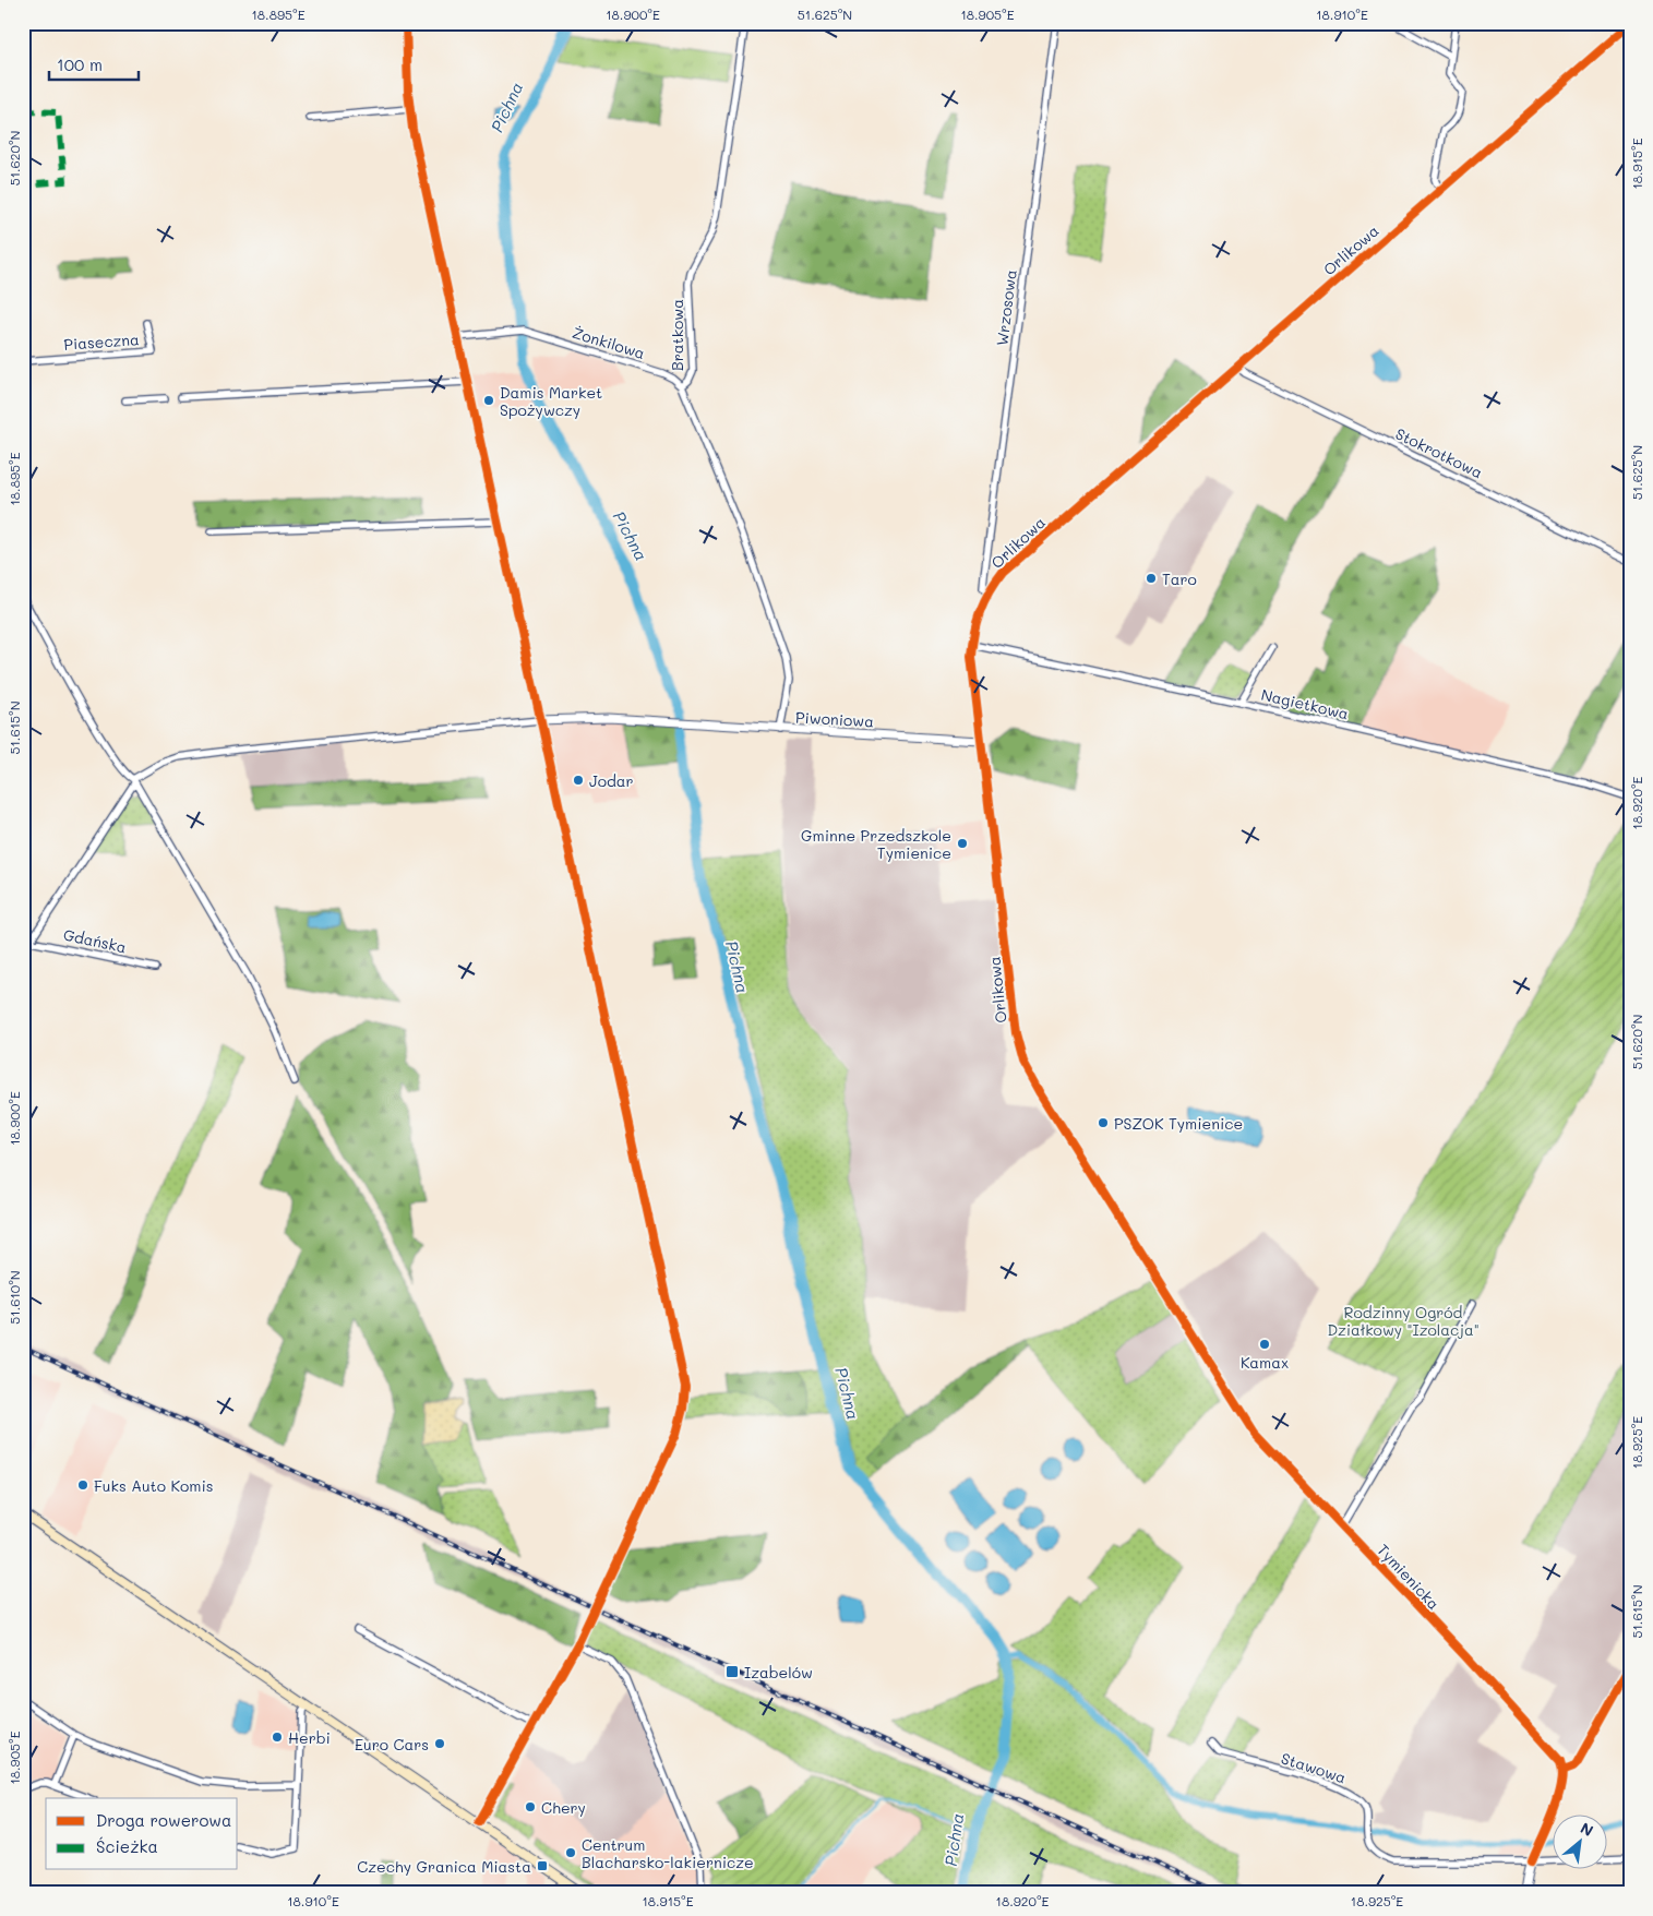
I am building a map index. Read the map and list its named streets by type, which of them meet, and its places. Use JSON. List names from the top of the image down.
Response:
{
  "streets": {
    "street": [
      "Orlikowa",
      "Wrzosowa",
      "Bratkowa",
      "Piaseczna",
      "Żonkilowa",
      "Stokrotkowa",
      "Nagietkowa",
      "Piwoniowa",
      "Gdańska",
      "Tymienicka",
      "Stawowa"
    ]
  },
  "crossings": [
    ["Orlikowa", "Wrzosowa"],
    ["Orlikowa", "Stokrotkowa"],
    ["Orlikowa", "Nagietkowa"],
    ["Orlikowa", "Piwoniowa"],
    ["Orlikowa", "Tymienicka"],
    ["Bratkowa", "Żonkilowa"],
    ["Bratkowa", "Piwoniowa"]
  ],
  "water": ["Pichna"],
  "parks": ["Rodzinny Ogród Działkowy \"Izolacja\""],
  "places": {
    "other": [
      "Damis Market Spożywczy",
      "Taro",
      "Jodar",
      "Gminne Przedszkole Tymienice",
      "PSZOK Tymienice",
      "Kamax",
      "Fuks Auto Komis",
      "Herbi",
      "Euro Cars",
      "Chery",
      "Centrum Blacharsko-lakiernicze"
    ],
    "transit": ["Izabelów", "Czechy Granica Miasta"]
  },
  "legend": ["Droga rowerowa", "Ścieżka"],
  "scale_bar": "100 m",
  "north": "top right",
  "coordinates": [
    "18.895°E",
    "18.900°E",
    "51.625°N",
    "18.905°E",
    "18.910°E",
    "51.620°N",
    "18.915°E",
    "51.615°N",
    "18.920°E",
    "51.610°N",
    "18.925°E"
  ]
}
